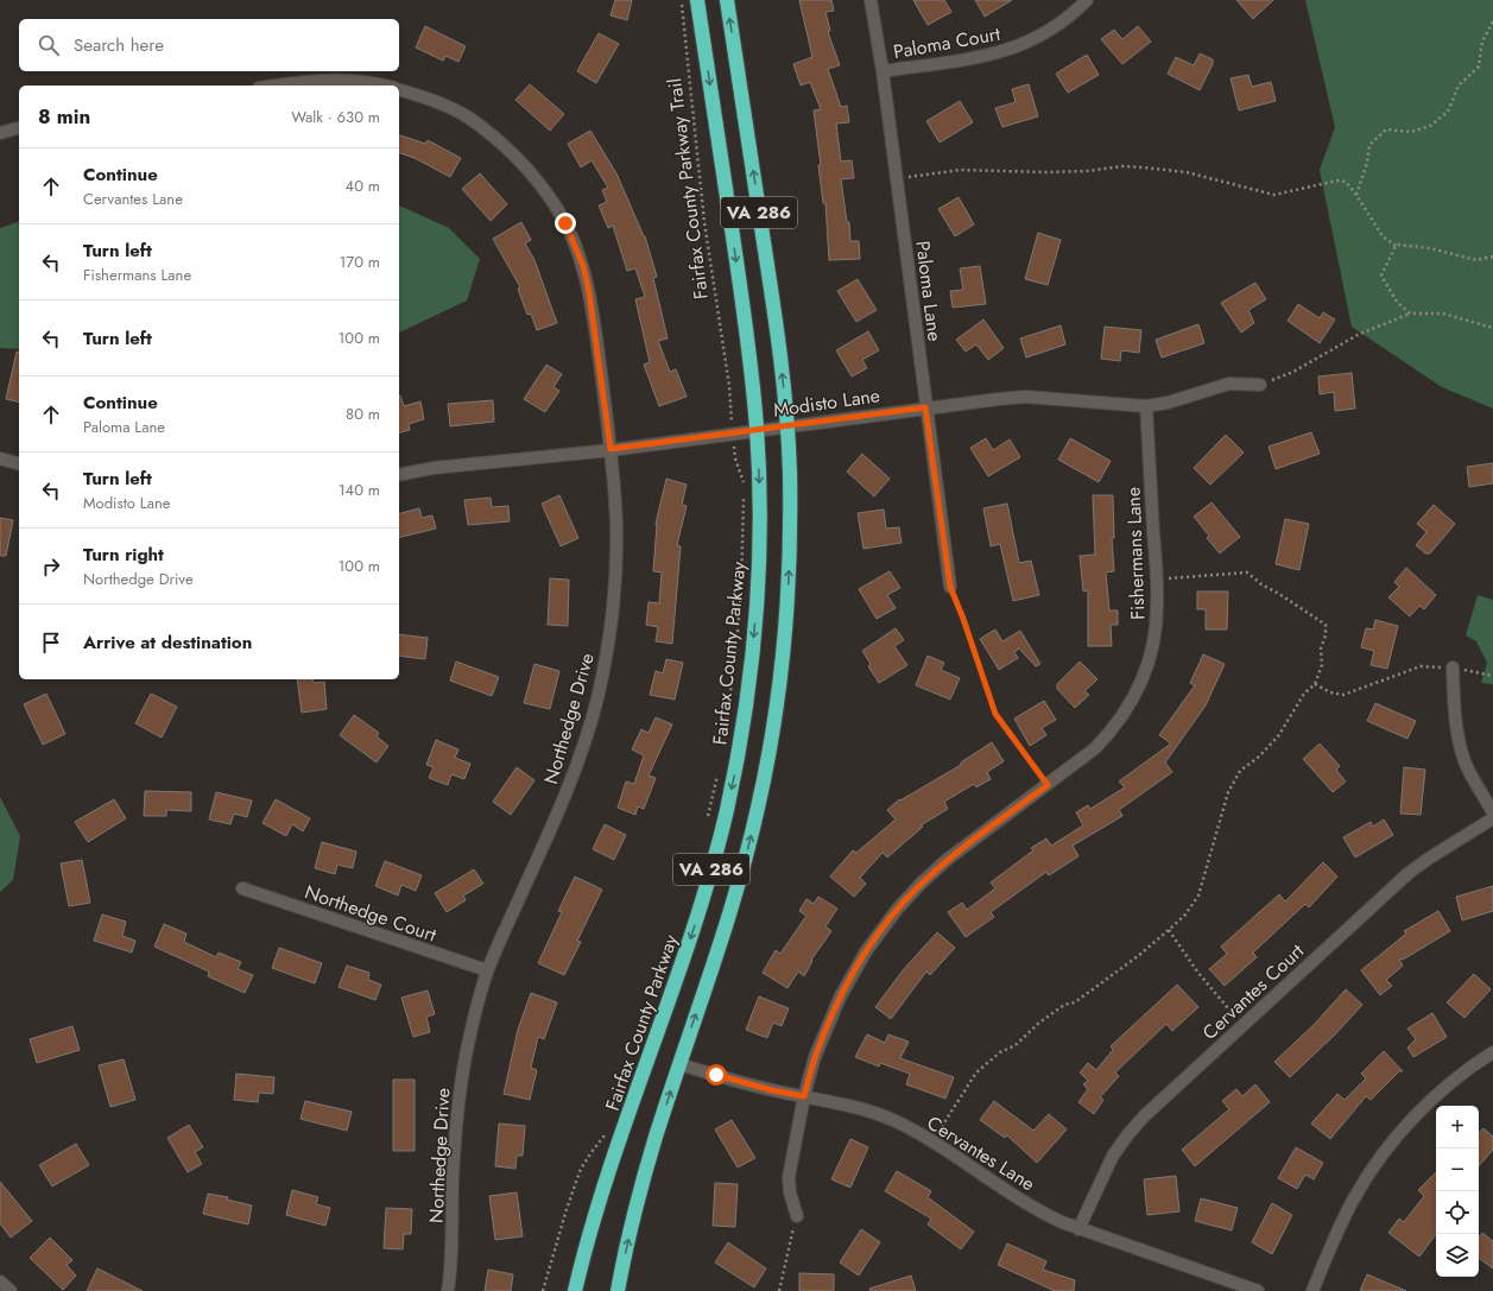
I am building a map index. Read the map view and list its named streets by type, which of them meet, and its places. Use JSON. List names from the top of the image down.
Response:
{
  "streets": {
    "highway": ["VA 286", "Fairfax County Parkway"],
    "street": [
      "Paloma Court",
      "Paloma Lane",
      "Modisto Lane",
      "Fishermans Lane",
      "Northedge Drive",
      "Northedge Court",
      "Cervantes Court",
      "Cervantes Lane"
    ],
    "path": ["Fairfax County Parkway Trail"]
  },
  "crossings": [
    ["Paloma Court", "Paloma Lane"],
    ["VA 286", "Modisto Lane"],
    ["VA 286", "Cervantes Lane"],
    ["Paloma Lane", "Modisto Lane"],
    ["Modisto Lane", "Fishermans Lane"],
    ["Modisto Lane", "Fairfax County Parkway"],
    ["Modisto Lane", "Northedge Drive"],
    ["Fishermans Lane", "Cervantes Lane"],
    ["Northedge Drive", "Northedge Court"],
    ["Cervantes Court", "Cervantes Lane"]
  ],
  "page": {
    "search": "Search here",
    "heading": ["8 min", "Walk · 630 m"],
    "list": [
      ["Continue", "Cervantes Lane", "40 m"],
      ["Turn left", "Fishermans Lane", "170 m"],
      ["Turn left", "100 m"],
      ["Continue", "Paloma Lane", "80 m"],
      ["Turn left", "Modisto Lane", "140 m"],
      ["Turn right", "Northedge Drive", "100 m"],
      "Arrive at destination"
    ],
    "map_buttons": ["+", "−"]
  }
}
